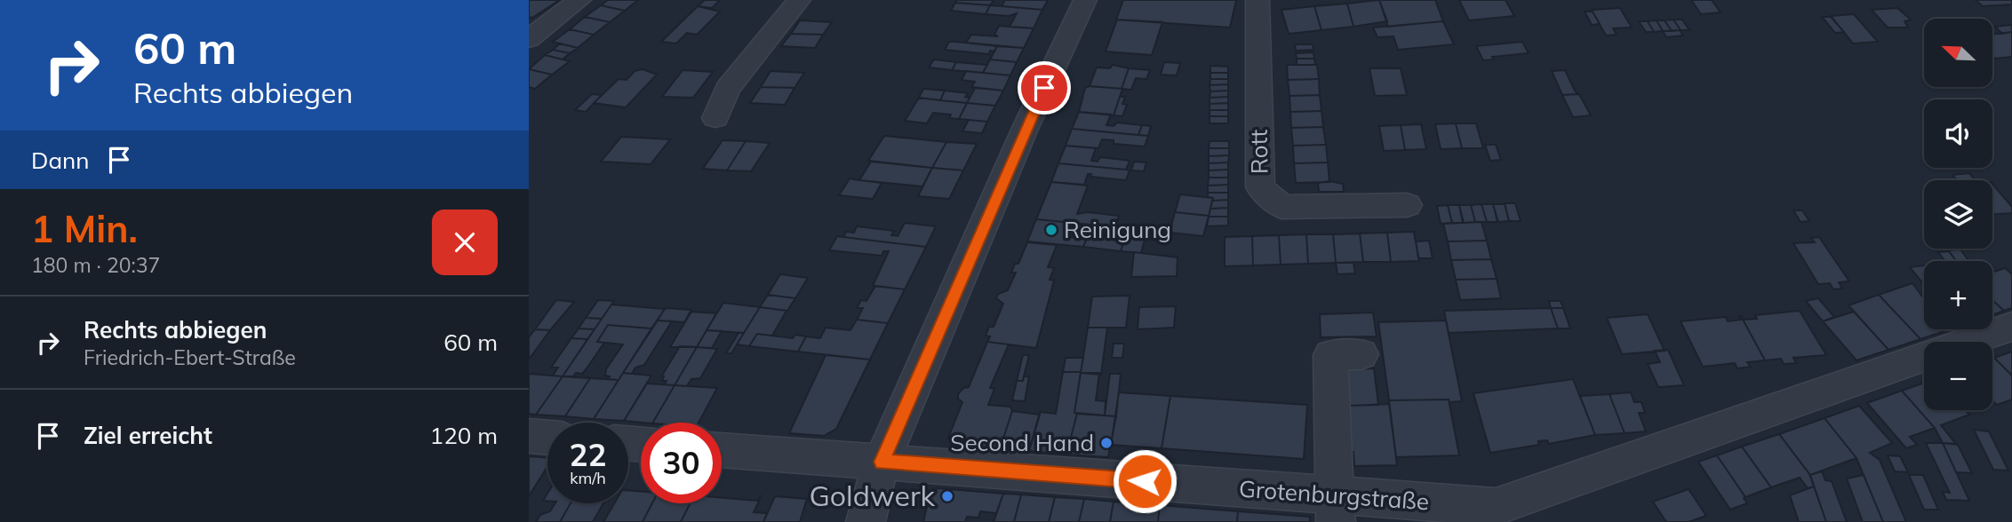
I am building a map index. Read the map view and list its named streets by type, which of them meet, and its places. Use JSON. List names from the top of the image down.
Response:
{
  "streets": {
    "street": ["Rott", "Grotenburgstraße"]
  },
  "places": ["Reinigung", "Second Hand", "Goldwerk"],
  "north": "top left",
  "page": {
    "turn": ["60 m", "Rechts abbiegen"],
    "map_buttons": ["+", "−"],
    "then": "Dann",
    "heading": ["1 Min.", "180 m · 20:37"],
    "list": [
      {
        "name": "Rechts abbiegen",
        "note": "Friedrich-Ebert-Straße",
        "value": "60 m"
      },
      {
        "name": "Ziel erreicht",
        "value": "120 m"
      }
    ],
    "speed": "22 km/h",
    "limit": "30"
  }
}
